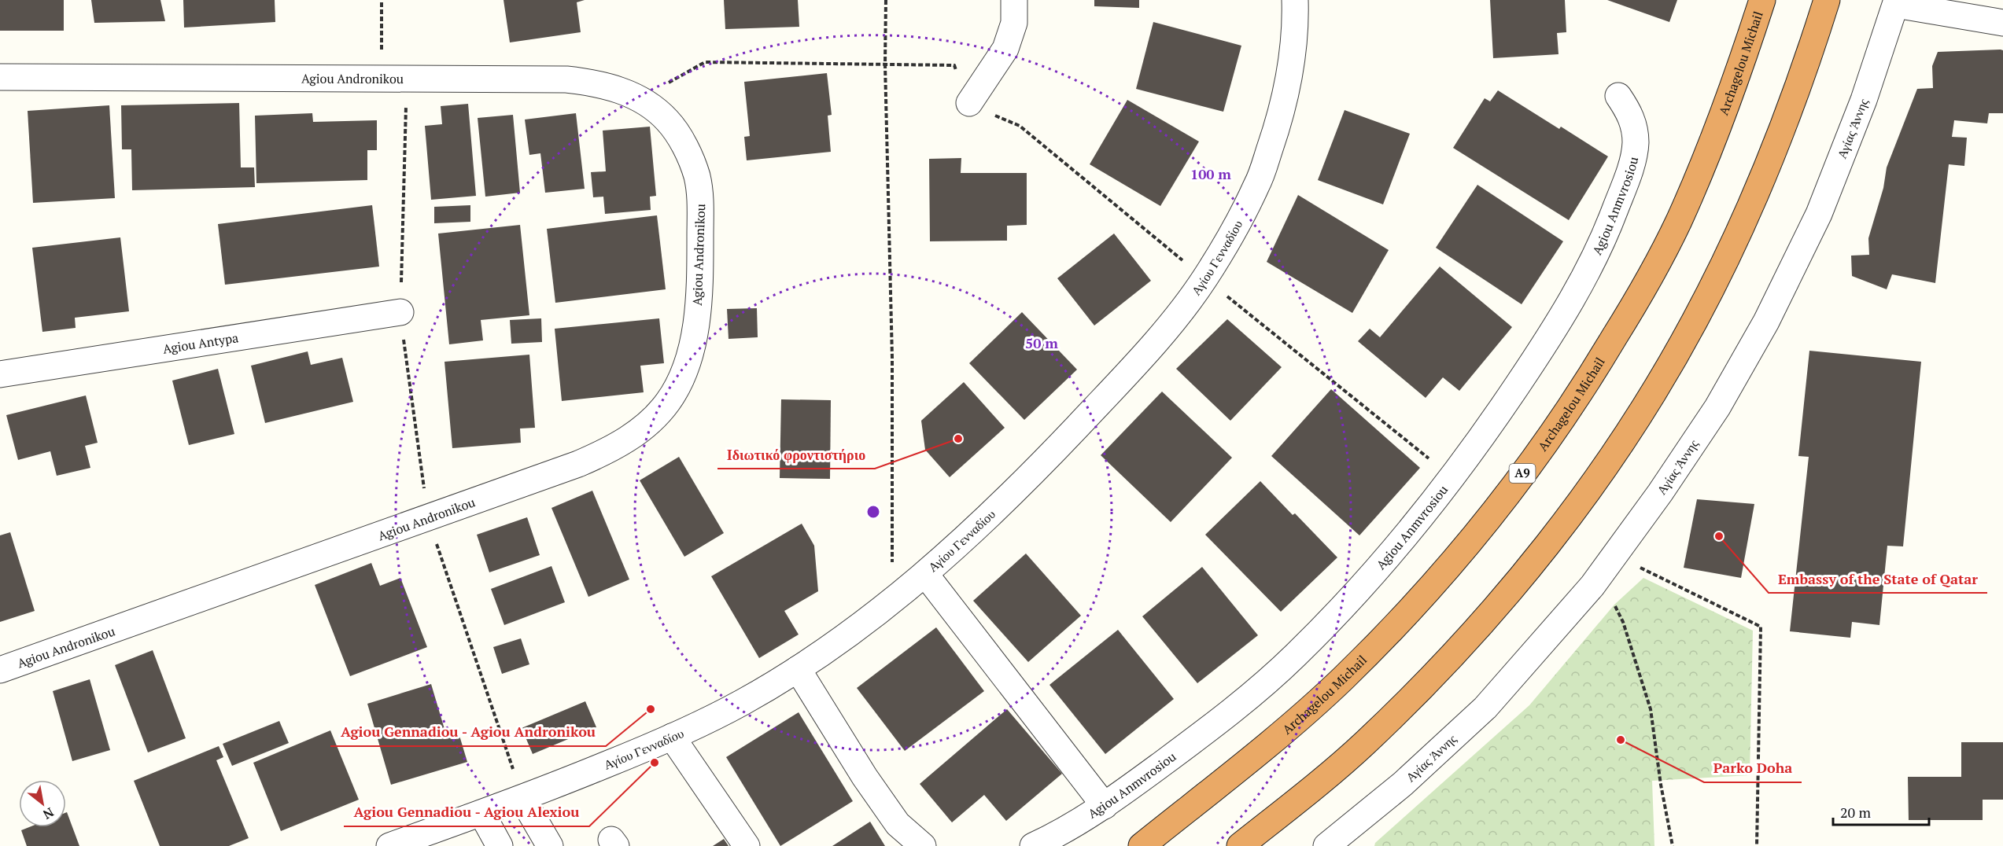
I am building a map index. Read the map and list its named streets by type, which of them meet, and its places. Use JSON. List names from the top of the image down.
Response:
{
  "streets": {
    "highway": ["Archagelou Michail", "A9"],
    "street": [
      "Agiou Andronikou",
      "Αγίας Άννης",
      "Agiou Anmvrosiou",
      "Αγίου Γενναδίου",
      "Agiou Antypa"
    ]
  },
  "places": [
    "Ιδιωτικό φροντιστήριο",
    "Embassy of the State of Qatar",
    "Agiou Gennadiou - Agiou Andronikou",
    "Parko Doha",
    "Agiou Gennadiou - Agiou Alexiou"
  ],
  "scale_bar": "20 m",
  "north": "bottom right",
  "rings": ["100 m", "50 m"]
}
